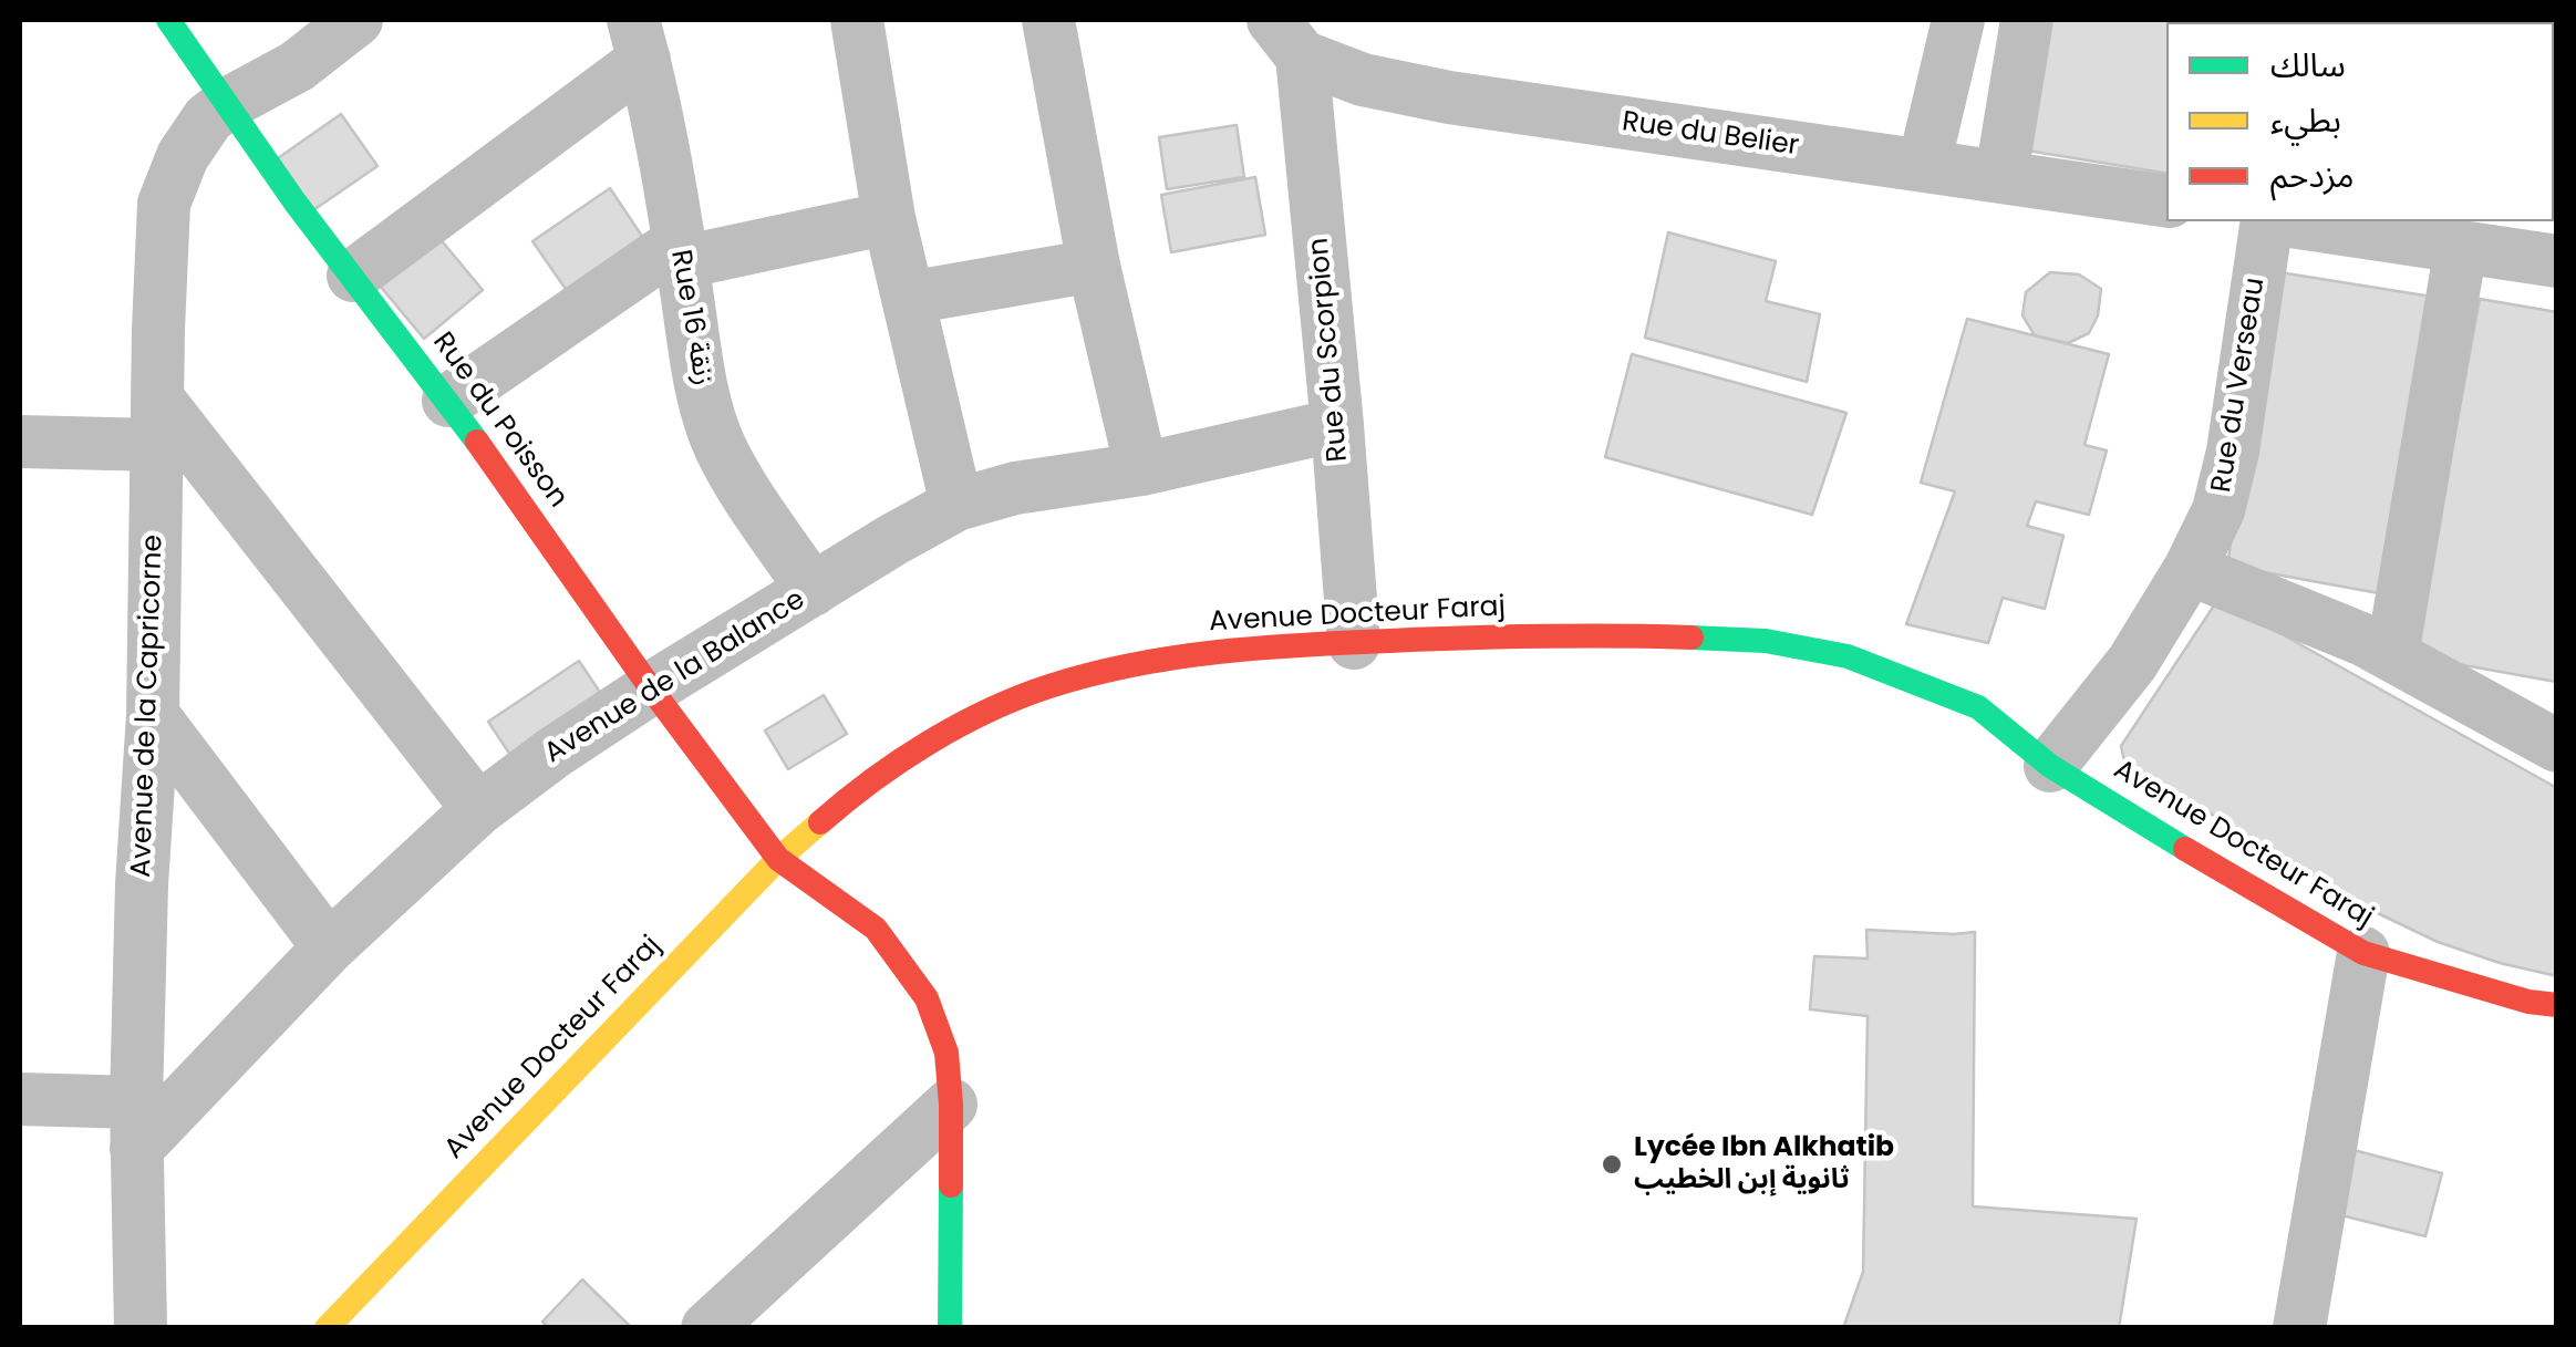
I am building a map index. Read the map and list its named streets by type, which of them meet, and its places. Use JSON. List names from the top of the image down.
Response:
{
  "streets": {
    "street": [
      "Rue du Belier",
      "Rue 16 زنقة",
      "Rue du Scorpion",
      "Rue du Verseau",
      "Rue du Poisson",
      "Avenue Docteur Faraj",
      "Avenue de la Balance",
      "Avenue de la Capricorne"
    ]
  },
  "crossings": [
    ["Rue du Belier", "Rue du Scorpion"],
    ["Rue 16 زنقة", "Avenue de la Balance"],
    ["Rue du Scorpion", "Avenue Docteur Faraj"],
    ["Rue du Scorpion", "Avenue de la Balance"],
    ["Rue du Verseau", "Avenue Docteur Faraj"],
    ["Rue du Poisson", "Avenue Docteur Faraj"],
    ["Rue du Poisson", "Avenue de la Balance"],
    ["Rue du Poisson", "Avenue de la Capricorne"],
    ["Avenue de la Balance", "Avenue de la Capricorne"]
  ],
  "places": ["Lycée Ibn Alkhatib ثانوية إبن الخطيب"],
  "legend": ["سالك", "بطيء", "مزدحم"]
}
